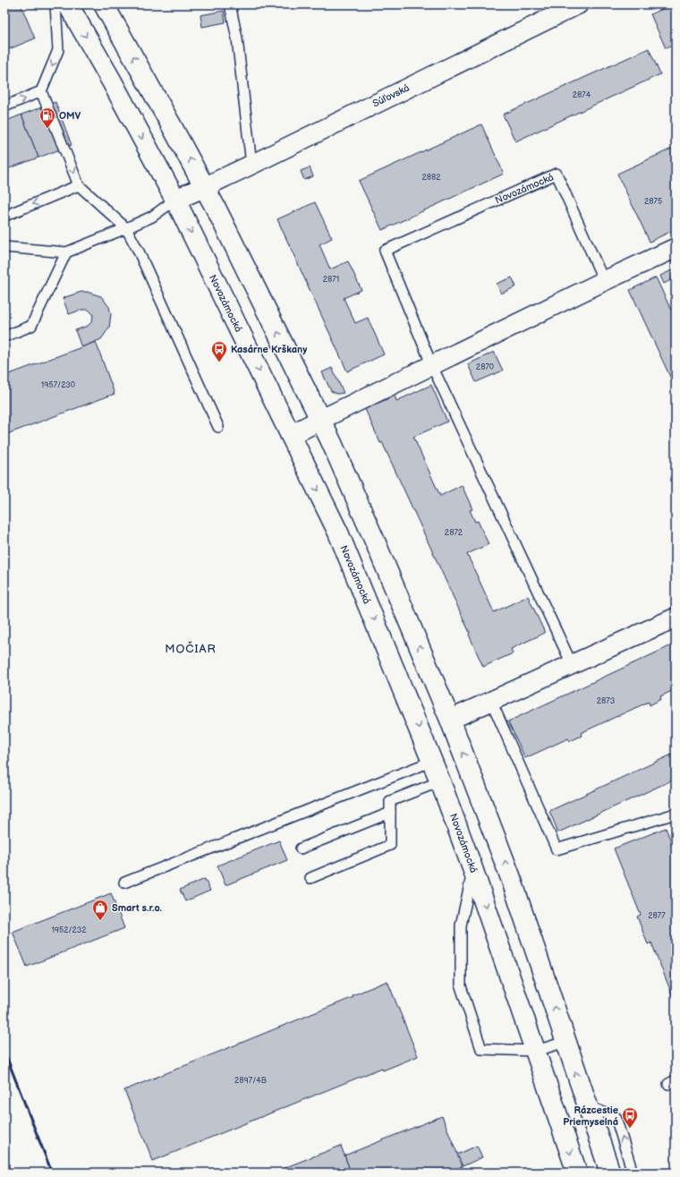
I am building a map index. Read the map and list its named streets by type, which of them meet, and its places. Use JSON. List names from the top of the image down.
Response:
{
  "streets": {
    "main road": ["Novozámocká"],
    "street": ["Súľovská"]
  },
  "districts": ["MOČIAR"],
  "places": {
    "fuel station": ["OMV"],
    "bus stop": ["Kasárne Krškany", "Rázcestie Priemyselná"],
    "shop": ["Smart s.r.o."]
  },
  "house_numbers": [
    "2874",
    "2882",
    "2875",
    "2871",
    "2870",
    "1957/230",
    "2872",
    "2873",
    "2877",
    "1952/232",
    "2897/4B"
  ]
}
